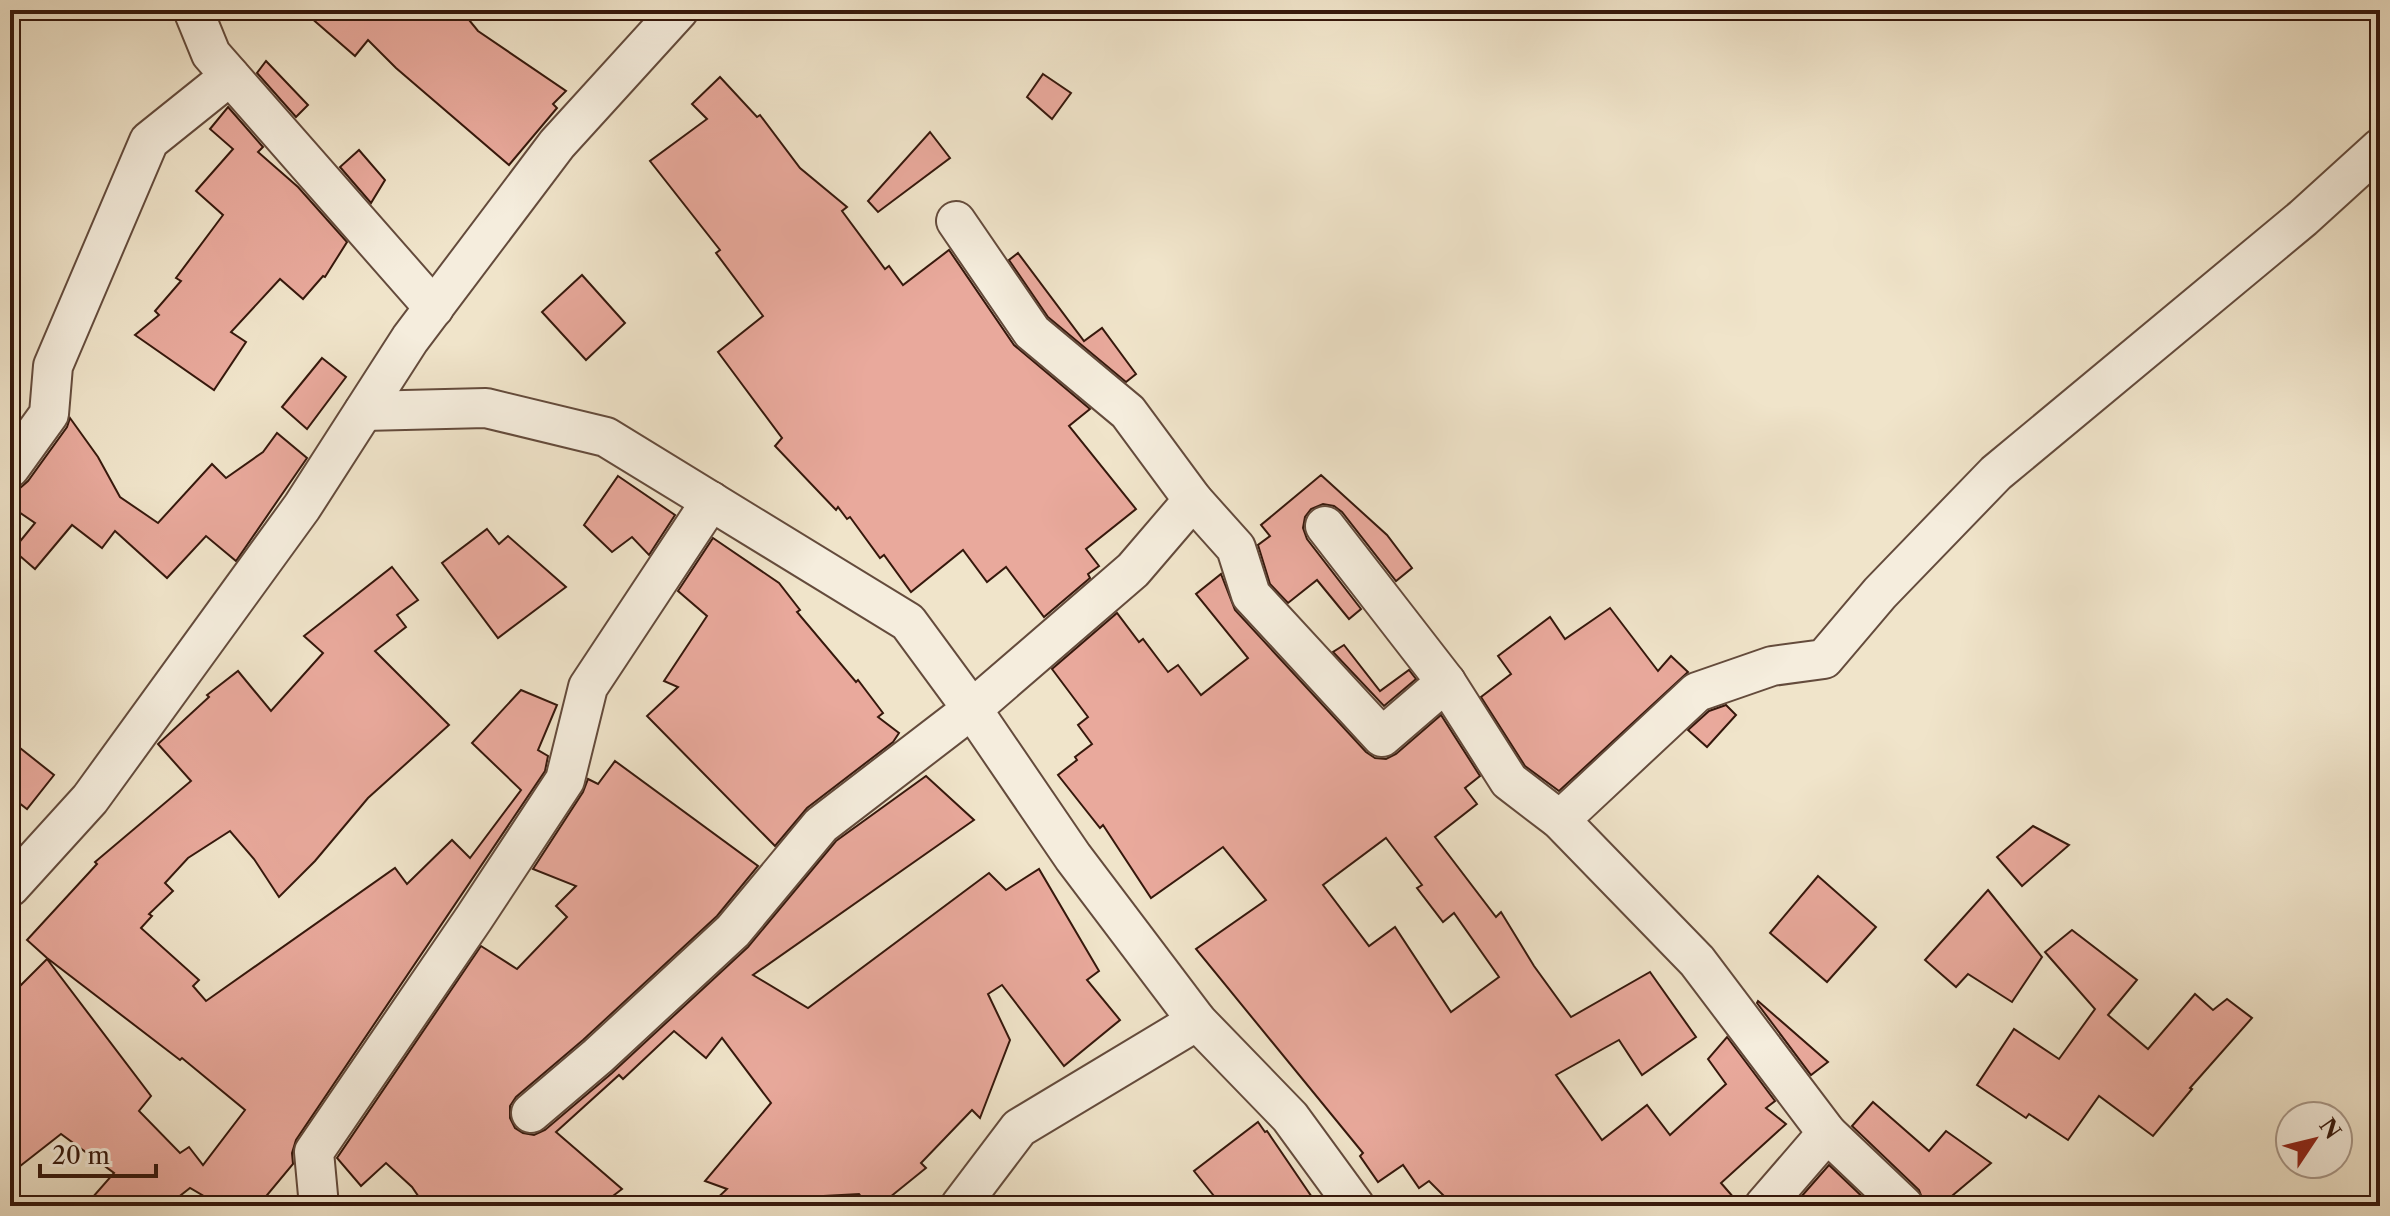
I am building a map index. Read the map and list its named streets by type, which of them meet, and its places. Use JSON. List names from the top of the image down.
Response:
{
  "scale_bar": "20 m",
  "north": "top right"
}
